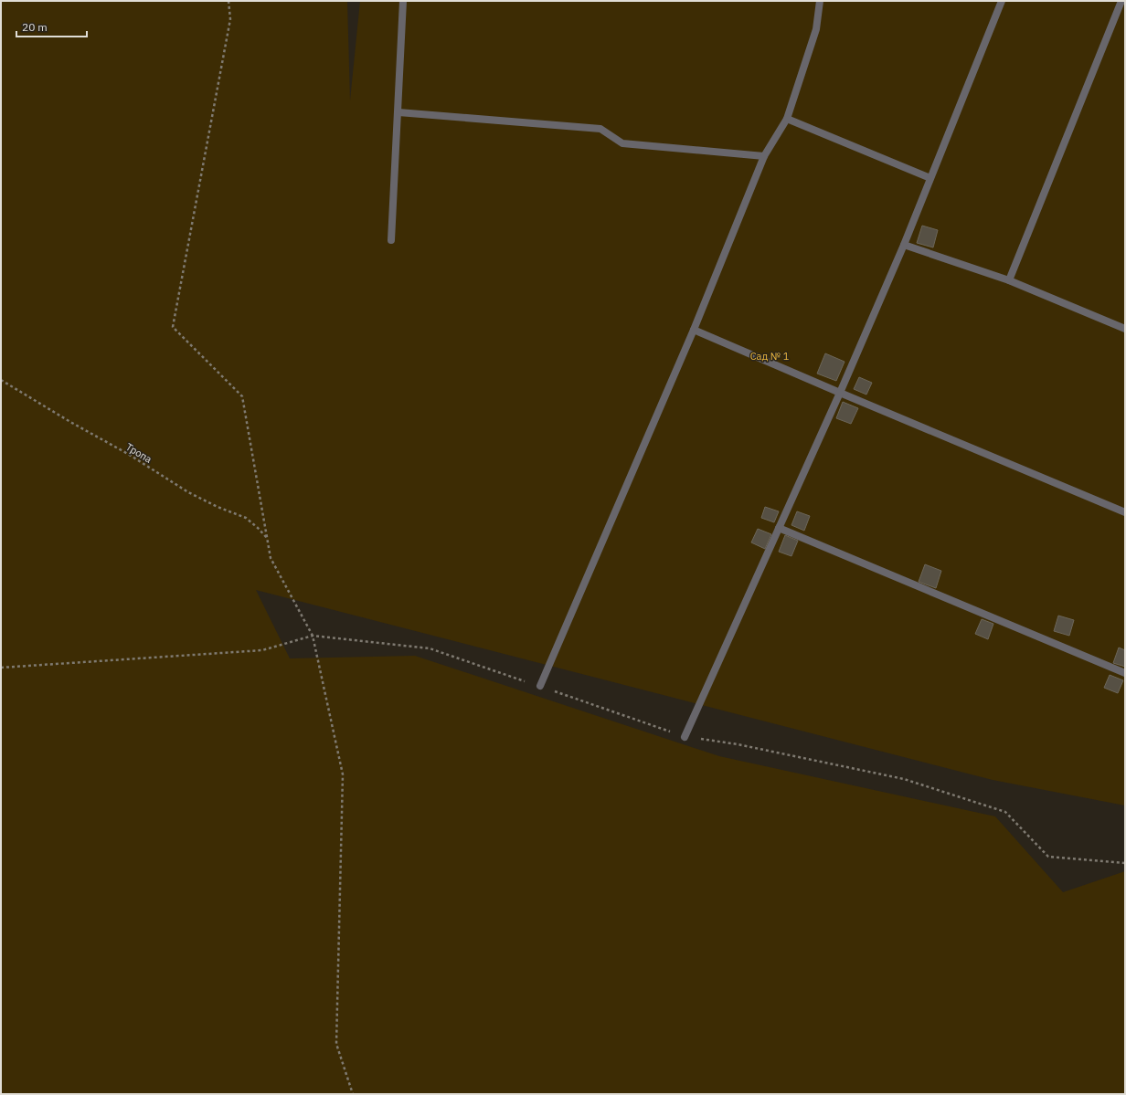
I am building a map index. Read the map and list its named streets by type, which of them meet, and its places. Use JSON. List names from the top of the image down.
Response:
{
  "streets": {
    "path": ["Тропа"]
  },
  "parks": ["Сад № 1"],
  "scale_bar": "20 m"
}
